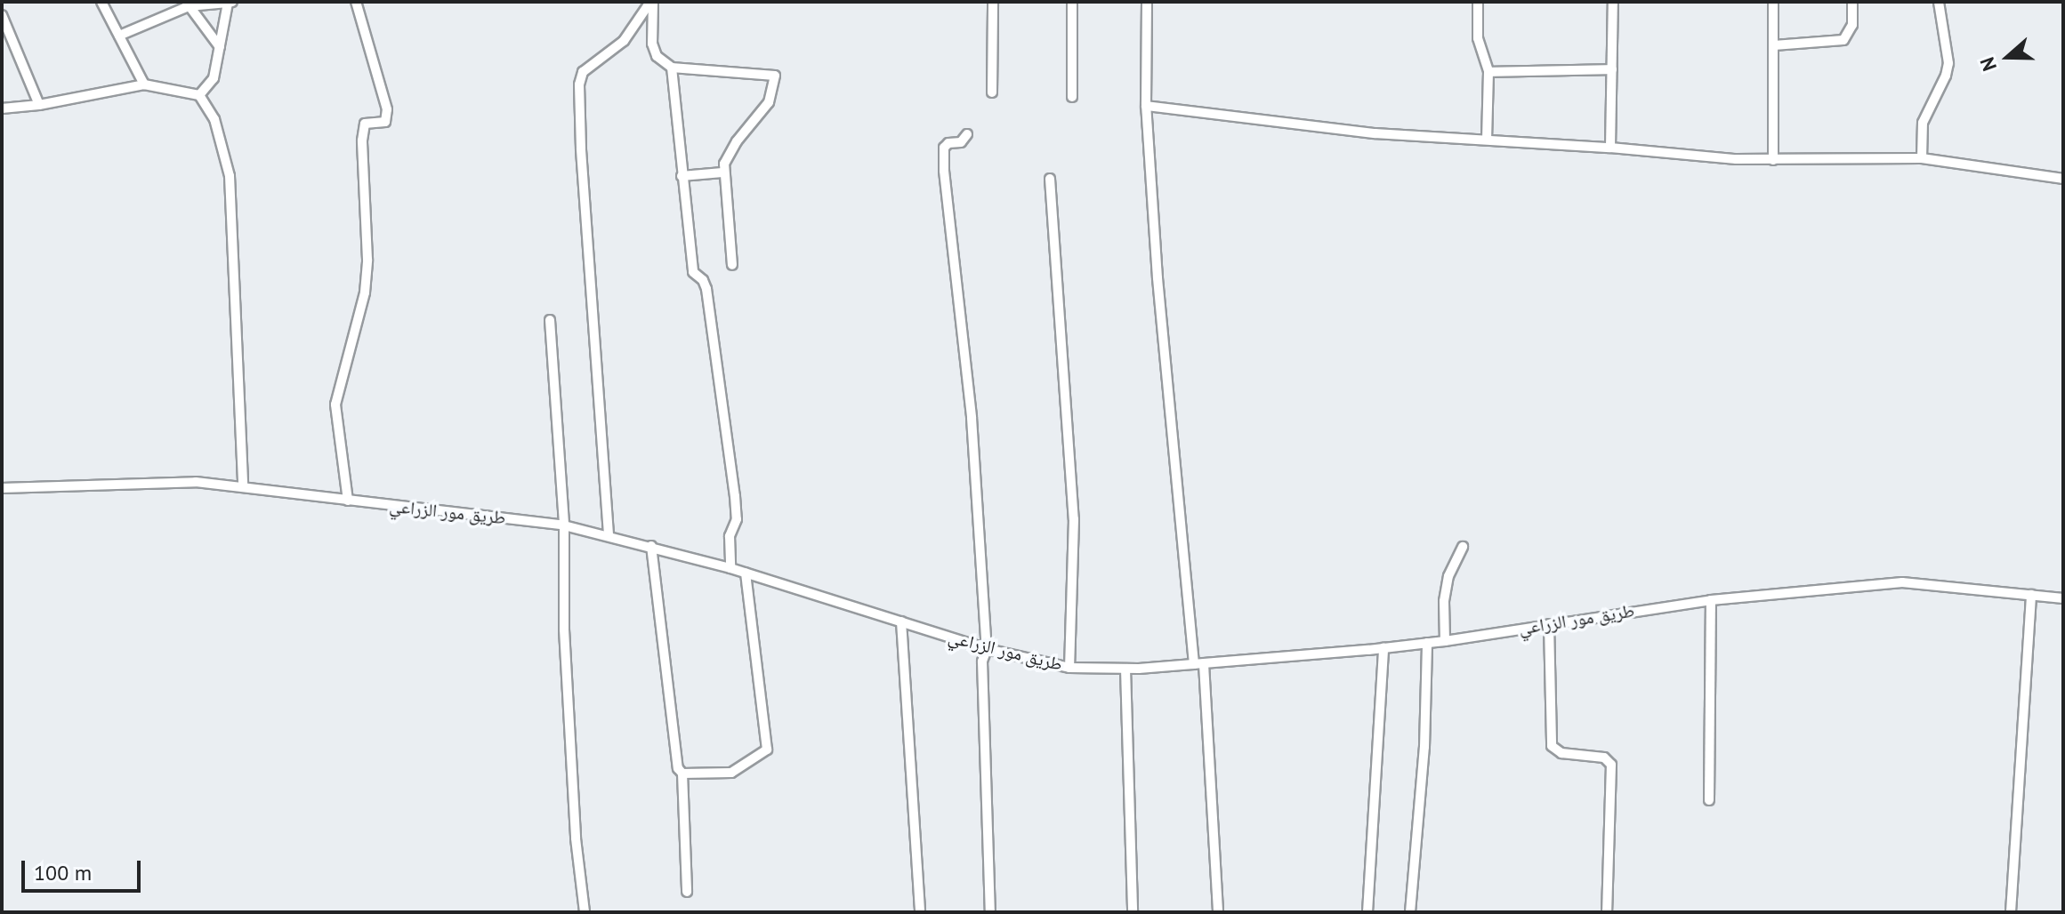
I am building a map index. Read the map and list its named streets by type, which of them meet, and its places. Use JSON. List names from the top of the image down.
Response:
{
  "streets": {
    "street": ["طريق مور الزراعي"]
  },
  "scale_bar": "100 m",
  "north": "left"
}
